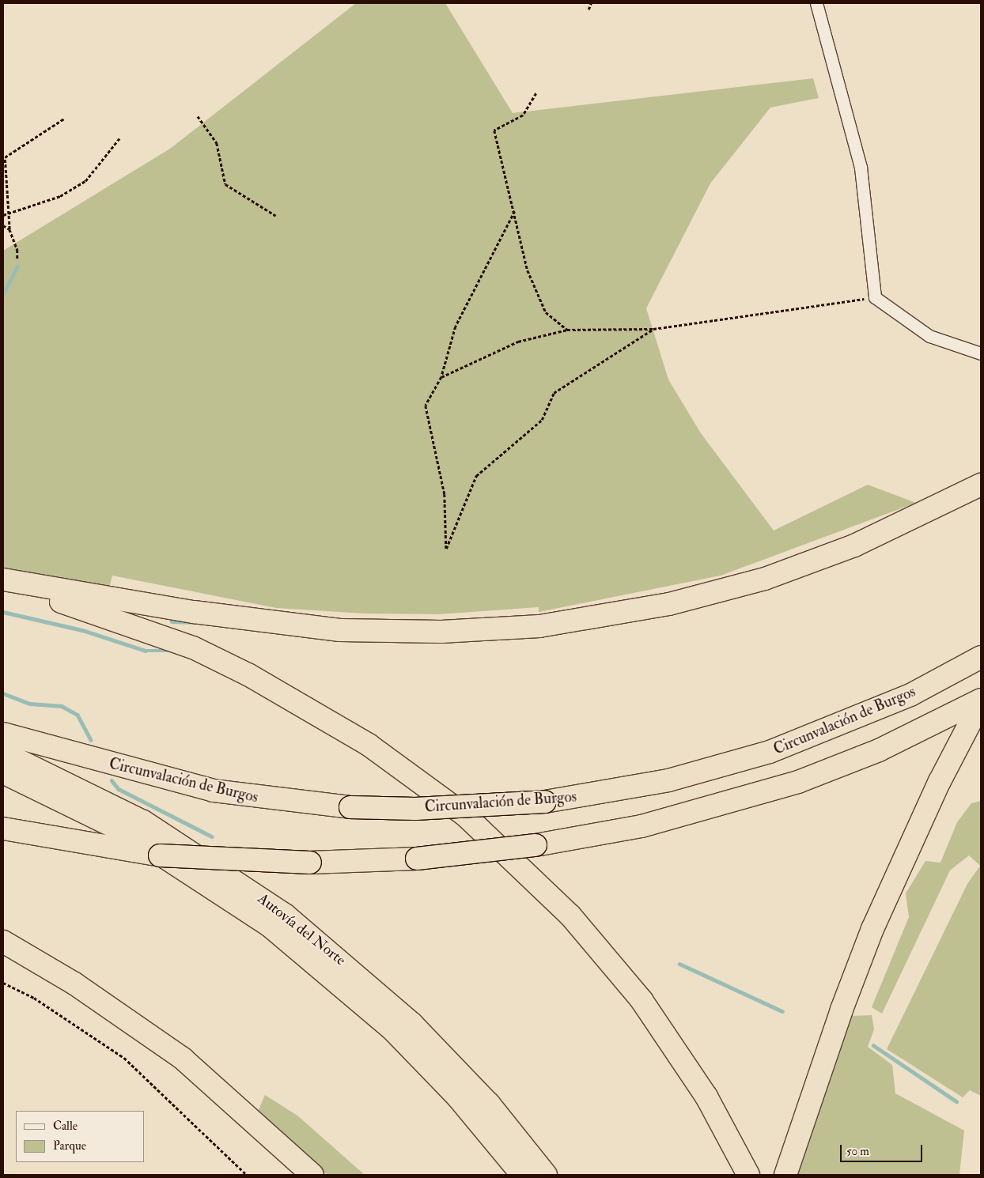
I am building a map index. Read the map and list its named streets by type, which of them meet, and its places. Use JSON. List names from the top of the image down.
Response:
{
  "streets": {
    "highway": ["Circunvalación de Burgos", "Autovía del Norte"]
  },
  "legend": ["Calle", "Parque"],
  "scale_bar": "50 m"
}
